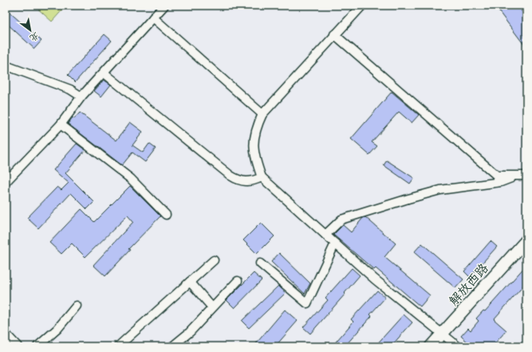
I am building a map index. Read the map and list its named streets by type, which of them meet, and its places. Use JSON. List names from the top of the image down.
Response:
{
  "streets": {
    "street": ["解放西路"]
  },
  "north": "bottom right"
}
